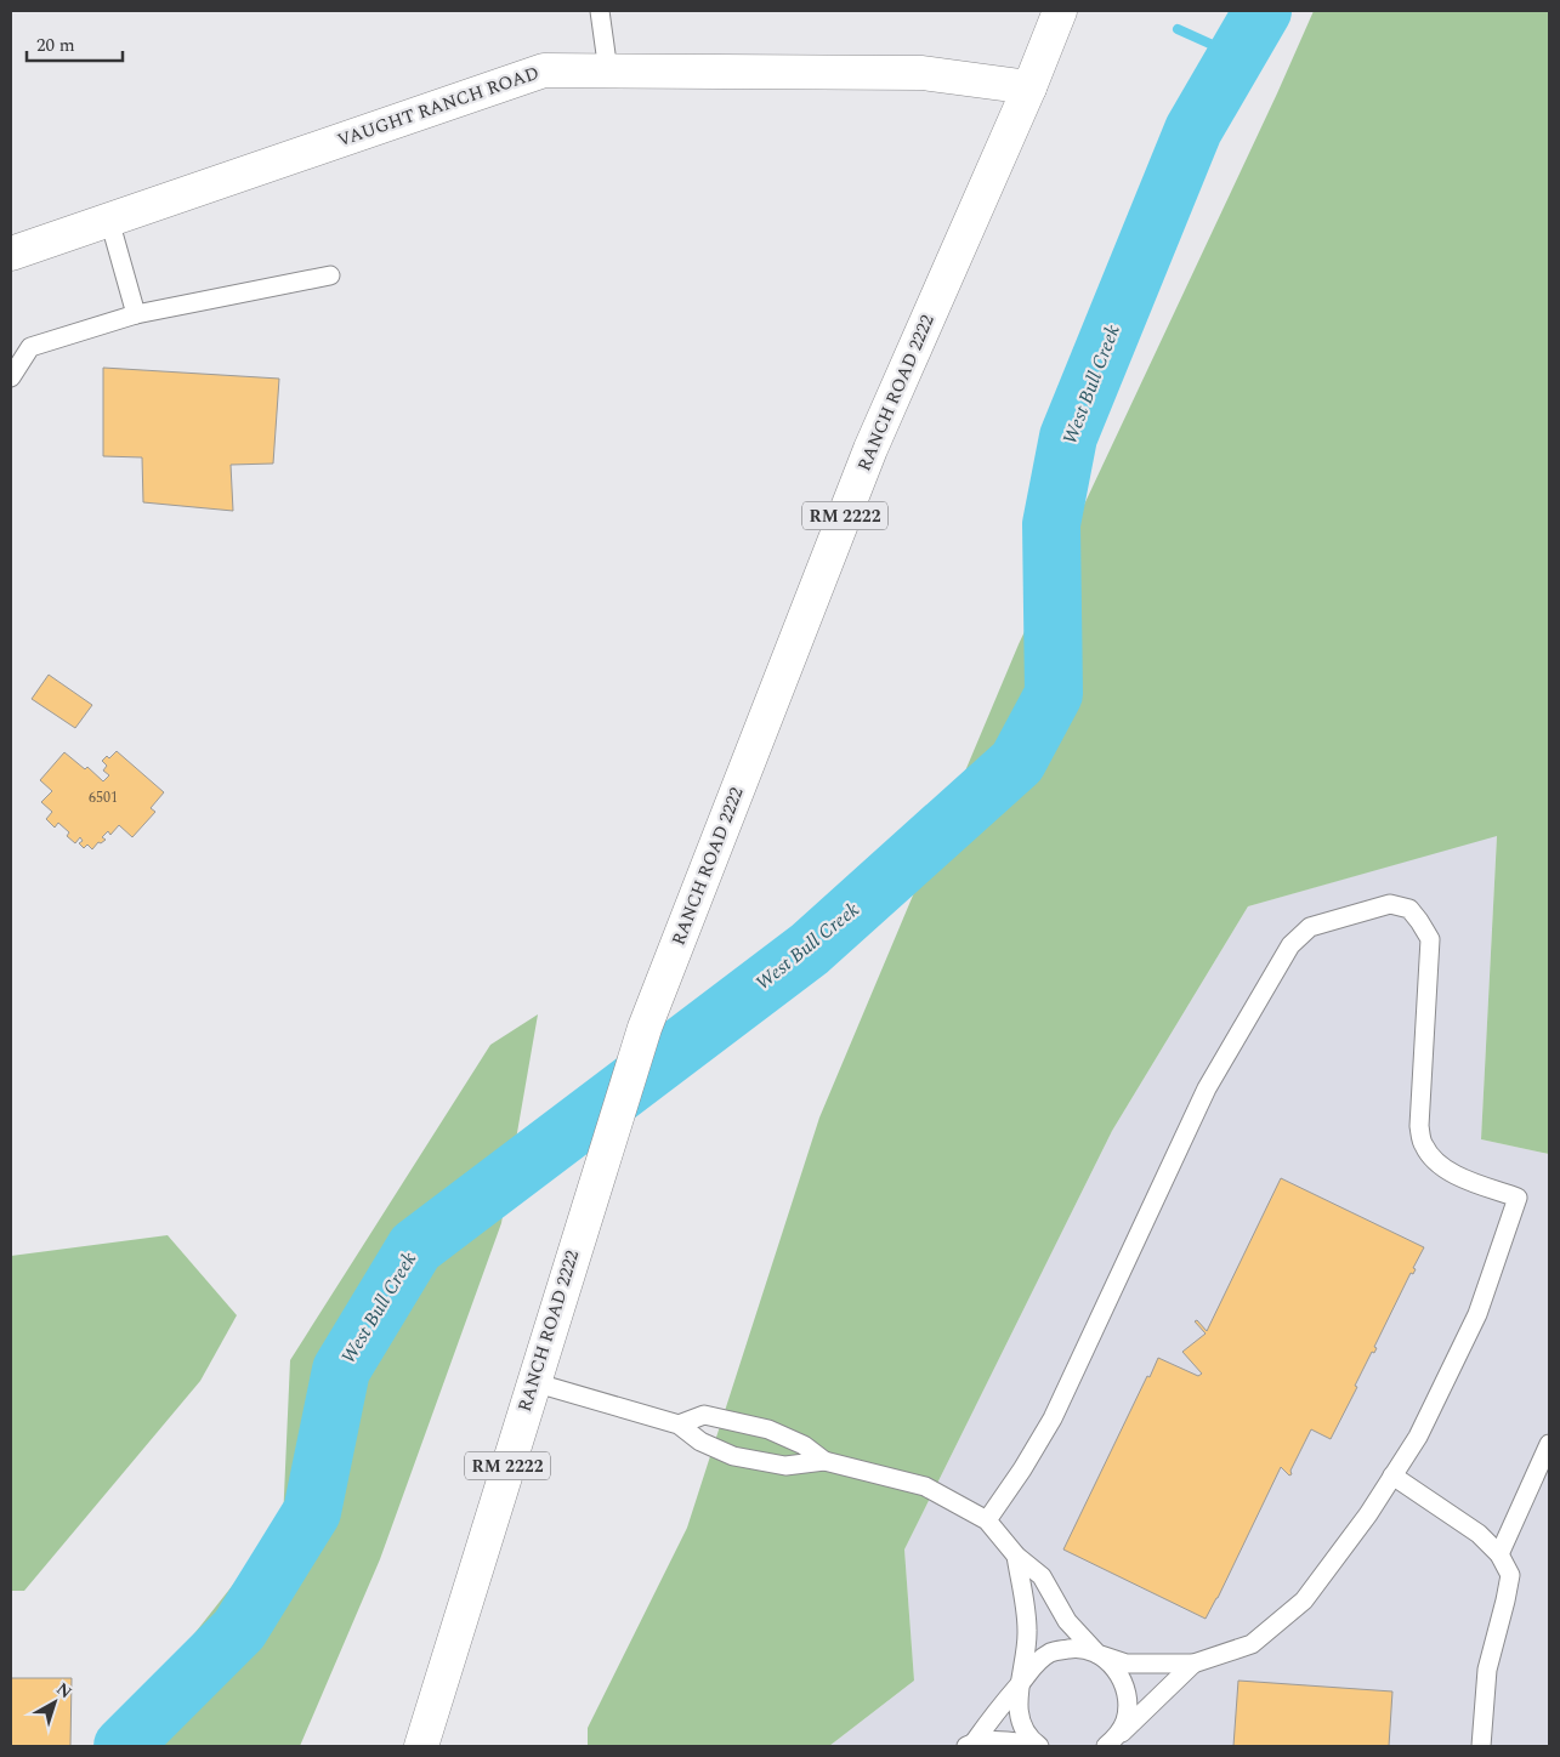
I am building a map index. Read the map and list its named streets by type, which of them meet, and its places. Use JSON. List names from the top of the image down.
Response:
{
  "streets": {
    "main road": ["VAUGHT RANCH ROAD", "RANCH ROAD 2222", "RM 2222"]
  },
  "crossings": [
    ["VAUGHT RANCH ROAD", "RANCH ROAD 2222"]
  ],
  "water": ["West Bull Creek"],
  "house_numbers": ["6501"],
  "scale_bar": "20 m",
  "north": "top right"
}
